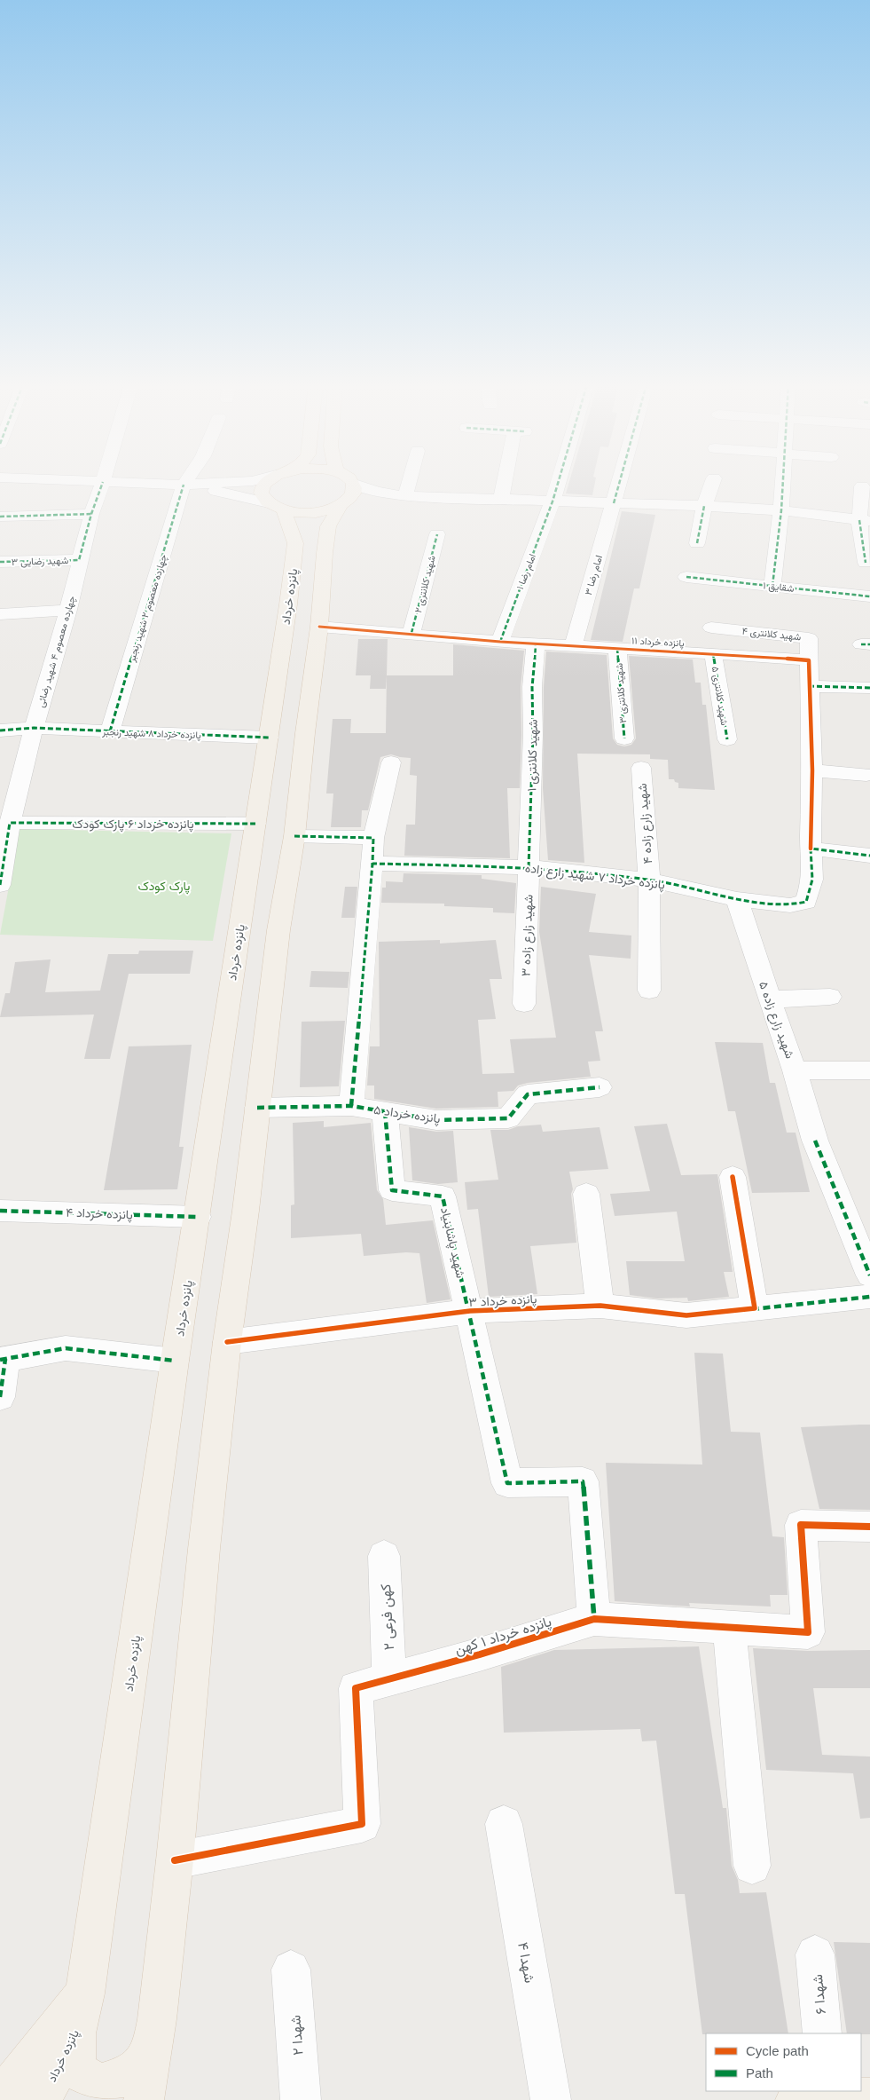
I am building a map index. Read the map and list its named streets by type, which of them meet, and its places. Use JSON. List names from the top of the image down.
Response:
{
  "streets": {
    "main road": ["پانزده خرداد"],
    "street": [
      "شهید رضایی ۳",
      "امام رضا ۱",
      "امام رضا ۳",
      "شهید کلانتری ۲",
      "شقایق ۱",
      "چهارده معصوم ۲ شهید رنجبر",
      "شهید کلانتری ۴",
      "پانزده خرداد ۱۱",
      "چهارده معصوم ۴ شهید رضائی",
      "شهید کلانتری ۳",
      "شهید کلانتری ۵",
      "پانزده خرداد ۸ شهید رنجبر",
      "شهید کلانتری ۱",
      "پانزده خرداد ۶ پارک کودک",
      "شهید زارع زاده ۴",
      "پانزده خرداد ۷ شهید زارع زاده",
      "شهید زارع زاده ۳",
      "شهید زارع زاده ۵",
      "پانزده خرداد ۵",
      "پانزده خرداد ۴",
      "شهید پاشابنیاد",
      "پانزده خرداد ۳",
      "کهن فرعی ۲",
      "پانزده خرداد ۱ کهن",
      "شهدا ۴",
      "شهدا ۶",
      "شهدا ۲"
    ]
  },
  "crossings": [
    ["شهید رضایی ۳", "چهارده معصوم ۴ شهید رضائی"],
    ["امام رضا ۱", "پانزده خرداد ۱۱"],
    ["امام رضا ۳", "پانزده خرداد ۱۱"],
    ["شهید کلانتری ۲", "پانزده خرداد ۱۱"],
    ["پانزده خرداد", "پانزده خرداد ۱۱"],
    ["پانزده خرداد", "پانزده خرداد ۸ شهید رنجبر"],
    ["پانزده خرداد", "پانزده خرداد ۶ پارک کودک"],
    ["پانزده خرداد", "پانزده خرداد ۵"],
    ["پانزده خرداد", "پانزده خرداد ۴"],
    ["پانزده خرداد", "پانزده خرداد ۳"],
    ["پانزده خرداد", "پانزده خرداد ۱ کهن"],
    ["چهارده معصوم ۲ شهید رنجبر", "پانزده خرداد ۸ شهید رنجبر"],
    ["شهید کلانتری ۴", "پانزده خرداد ۱۱"],
    ["پانزده خرداد ۱۱", "شهید کلانتری ۳"],
    ["پانزده خرداد ۱۱", "شهید کلانتری ۵"],
    ["پانزده خرداد ۱۱", "شهید کلانتری ۱"],
    ["چهارده معصوم ۴ شهید رضائی", "پانزده خرداد ۸ شهید رنجبر"],
    ["چهارده معصوم ۴ شهید رضائی", "پانزده خرداد ۶ پارک کودک"],
    ["شهید کلانتری ۱", "پانزده خرداد ۷ شهید زارع زاده"],
    ["شهید کلانتری ۱", "شهید زارع زاده ۳"],
    ["شهید زارع زاده ۴", "پانزده خرداد ۷ شهید زارع زاده"],
    ["پانزده خرداد ۷ شهید زارع زاده", "شهید زارع زاده ۳"],
    ["پانزده خرداد ۷ شهید زارع زاده", "شهید زارع زاده ۵"],
    ["پانزده خرداد ۵", "شهید پاشابنیاد"],
    ["شهید پاشابنیاد", "پانزده خرداد ۳"],
    ["کهن فرعی ۲", "پانزده خرداد ۱ کهن"]
  ],
  "parks": ["پارک کودک"],
  "legend": ["Cycle path", "Path"]
}
